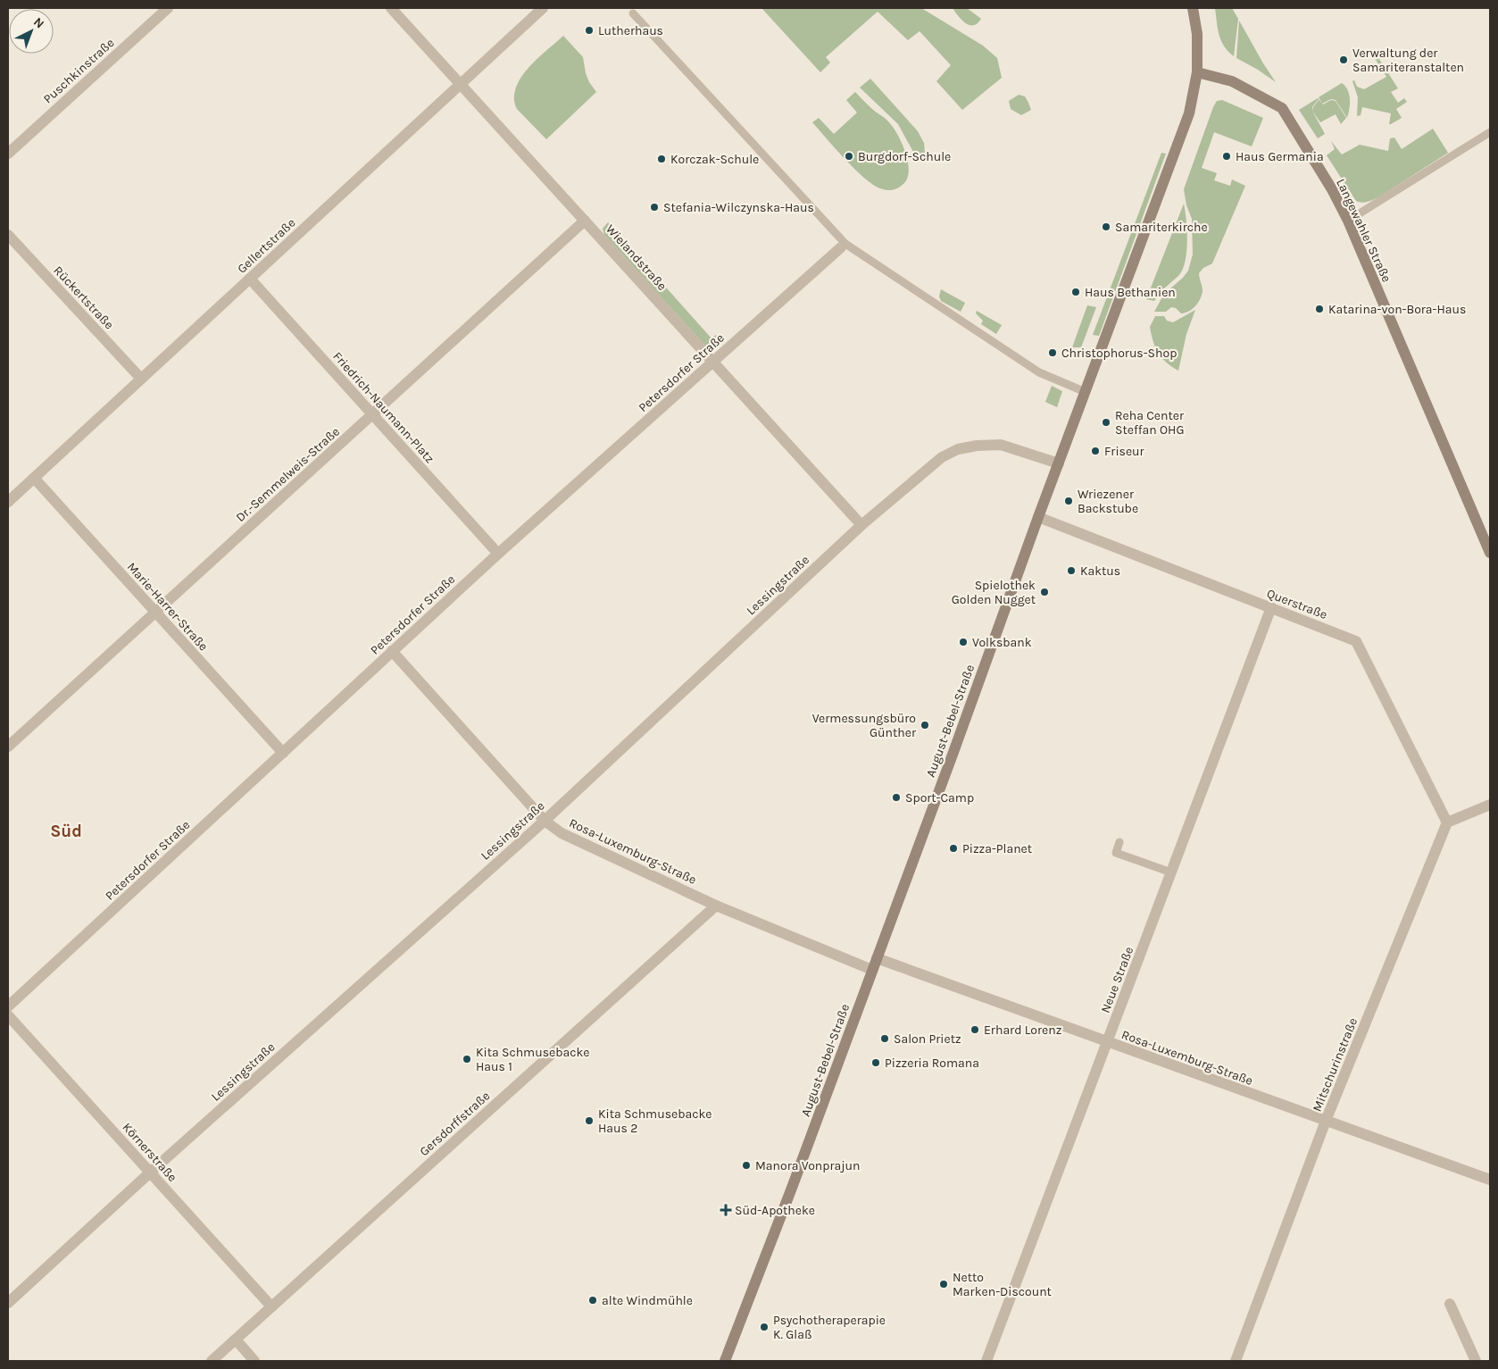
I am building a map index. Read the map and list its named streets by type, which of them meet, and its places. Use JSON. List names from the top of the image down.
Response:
{
  "streets": {
    "main road": ["Langewahler Straße", "August-Bebel-Straße"],
    "street": [
      "Puschkinstraße",
      "Gellertstraße",
      "Wielandstraße",
      "Rückertstraße",
      "Petersdorfer Straße",
      "Friedrich-Naumann-Platz",
      "Dr.-Semmelweis-Straße",
      "Lessingstraße",
      "Querstraße",
      "Marie-Harrer-Straße",
      "Rosa-Luxemburg-Straße",
      "Neue Straße",
      "Mitschurinstraße",
      "Gersdorffstraße",
      "Körnerstraße"
    ]
  },
  "crossings": [
    ["Langewahler Straße", "August-Bebel-Straße"],
    ["Gellertstraße", "Wielandstraße"],
    ["Gellertstraße", "Rückertstraße"],
    ["Gellertstraße", "Friedrich-Naumann-Platz"],
    ["Gellertstraße", "Marie-Harrer-Straße"],
    ["Wielandstraße", "Petersdorfer Straße"],
    ["Wielandstraße", "Dr.-Semmelweis-Straße"],
    ["Wielandstraße", "Lessingstraße"],
    ["Petersdorfer Straße", "Friedrich-Naumann-Platz"],
    ["Petersdorfer Straße", "Marie-Harrer-Straße"],
    ["Petersdorfer Straße", "Rosa-Luxemburg-Straße"],
    ["Friedrich-Naumann-Platz", "Dr.-Semmelweis-Straße"],
    ["Dr.-Semmelweis-Straße", "Marie-Harrer-Straße"],
    ["Lessingstraße", "August-Bebel-Straße"],
    ["Lessingstraße", "Rosa-Luxemburg-Straße"],
    ["Lessingstraße", "Körnerstraße"],
    ["Querstraße", "August-Bebel-Straße"],
    ["Querstraße", "Neue Straße"],
    ["Querstraße", "Mitschurinstraße"],
    ["August-Bebel-Straße", "Rosa-Luxemburg-Straße"],
    ["Rosa-Luxemburg-Straße", "Neue Straße"],
    ["Rosa-Luxemburg-Straße", "Mitschurinstraße"],
    ["Rosa-Luxemburg-Straße", "Gersdorffstraße"],
    ["Gersdorffstraße", "Körnerstraße"]
  ],
  "districts": ["Süd"],
  "places": {
    "other": [
      "Lutherhaus",
      "Verwaltung der Samariteranstalten",
      "Burgdorf-Schule",
      "Haus Germania",
      "Korczak-Schule",
      "Stefania-Wilczynska-Haus",
      "Samariterkirche",
      "Haus Bethanien",
      "Katarina-von-Bora-Haus",
      "Christophorus-Shop",
      "Reha Center Steffan OHG",
      "Friseur",
      "Wriezener Backstube",
      "Kaktus",
      "Spielothek Golden Nugget",
      "Volksbank",
      "Vermessungsbüro Günther",
      "Sport-Camp",
      "Pizza-Planet",
      "Erhard Lorenz",
      "Salon Prietz",
      "Kita Schmusebacke Haus 1",
      "Pizzeria Romana",
      "Kita Schmusebacke Haus 2",
      "Manora Vonprajun",
      "Netto Marken-Discount",
      "alte Windmühle",
      "Psychotheraperapie K. Glaß"
    ],
    "health": ["Süd-Apotheke"]
  },
  "north": "top right"
}
